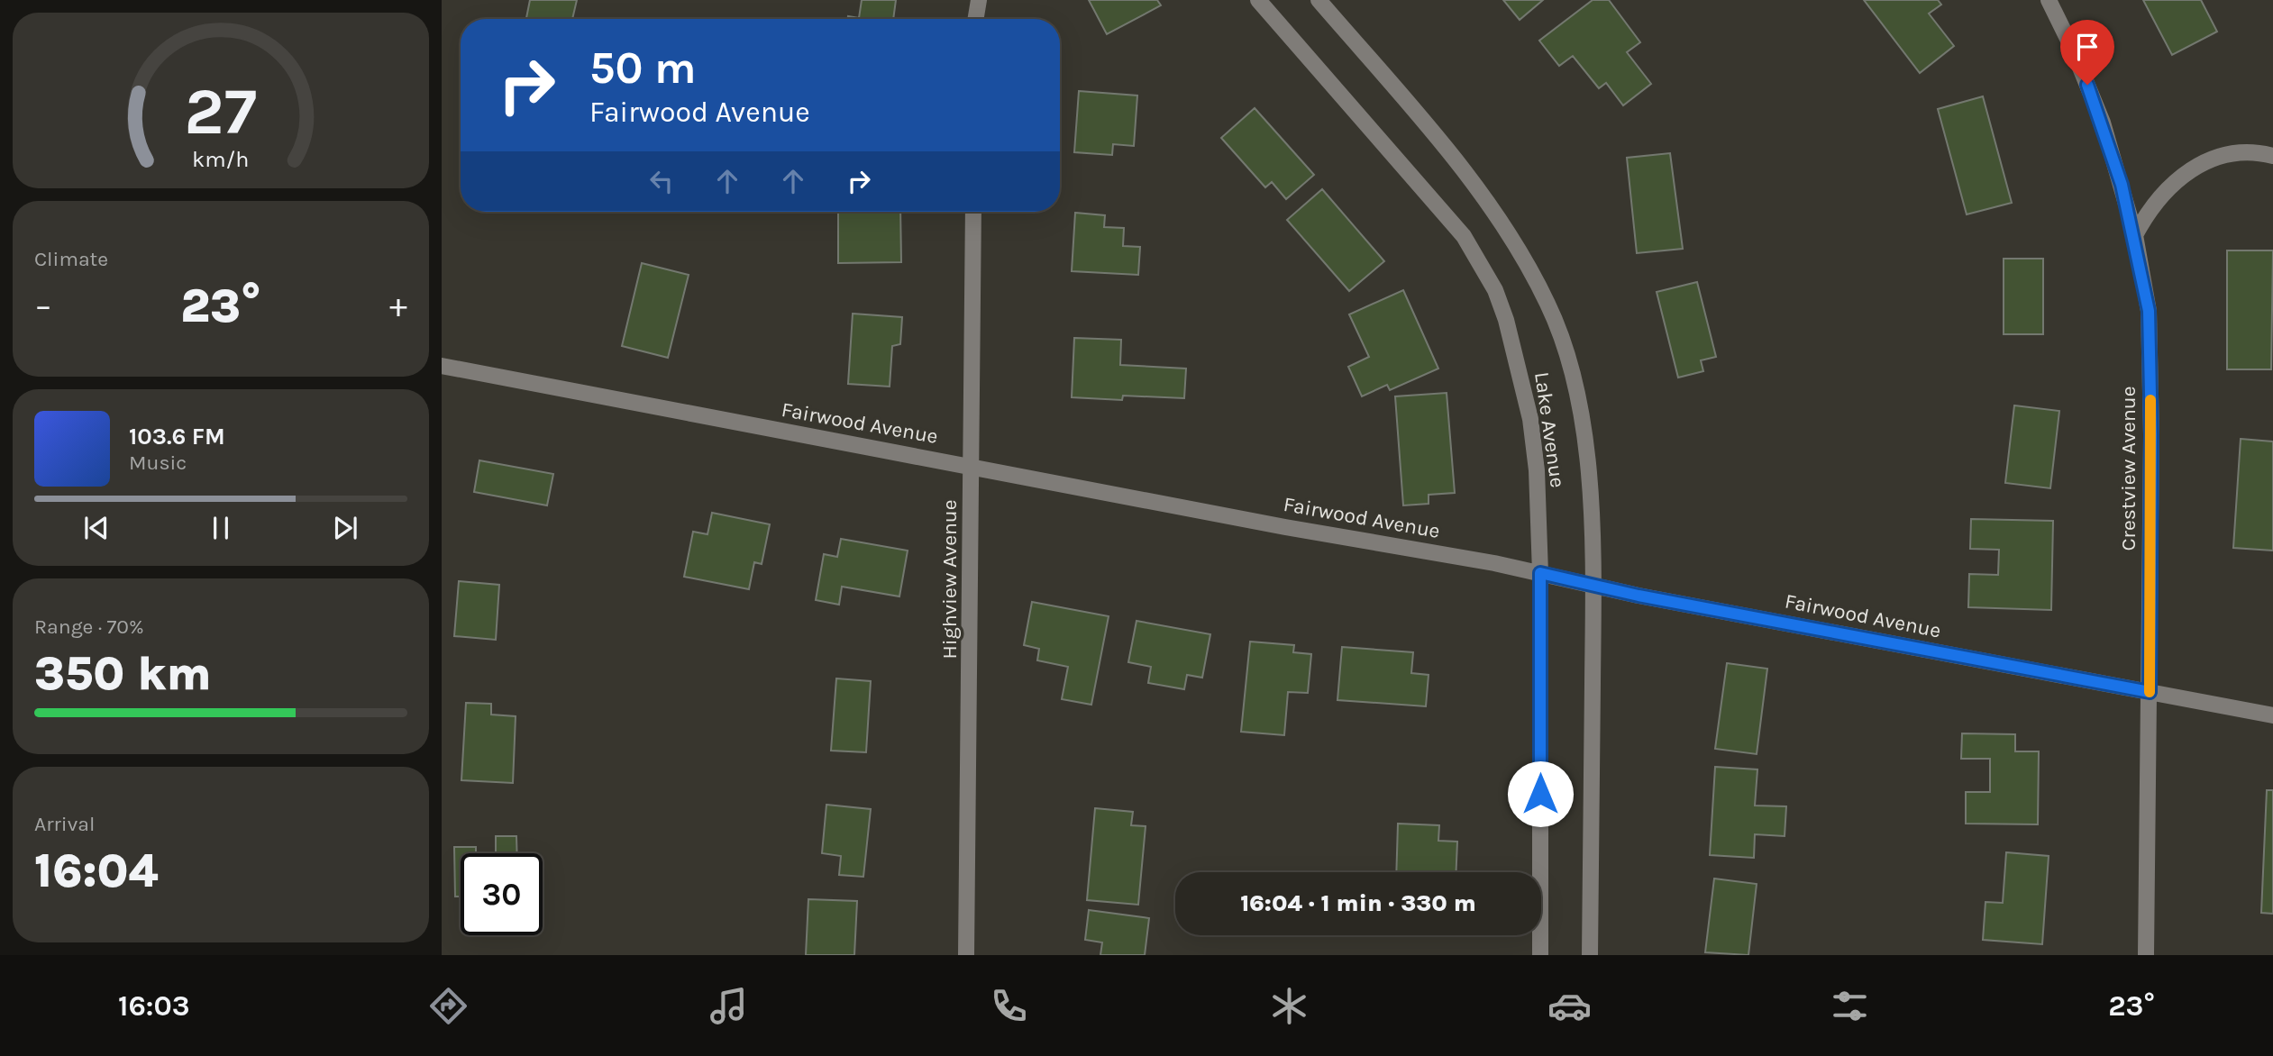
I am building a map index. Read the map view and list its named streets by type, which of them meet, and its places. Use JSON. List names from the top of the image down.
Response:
{
  "streets": {
    "street": [
      "Fairwood Avenue",
      "Lake Avenue",
      "Crestview Avenue",
      "Highview Avenue"
    ]
  },
  "crossings": [
    ["Fairwood Avenue", "Lake Avenue"],
    ["Fairwood Avenue", "Crestview Avenue"],
    ["Fairwood Avenue", "Highview Avenue"]
  ],
  "page": {
    "turn": ["50 m", "Fairwood Avenue"],
    "tile": [
      "Climate",
      ["Range · 70%", "350 km"],
      ["Arrival", "16:04"]
    ],
    "heat": ["−", "23°", "+"],
    "song": ["103.6 FM", "Music"],
    "limit": "30",
    "trip": "16:04 · 1 min · 330 m",
    "tabs": ["16:03", "23°"],
    "gauge": ["27", "km/h"]
  }
}
